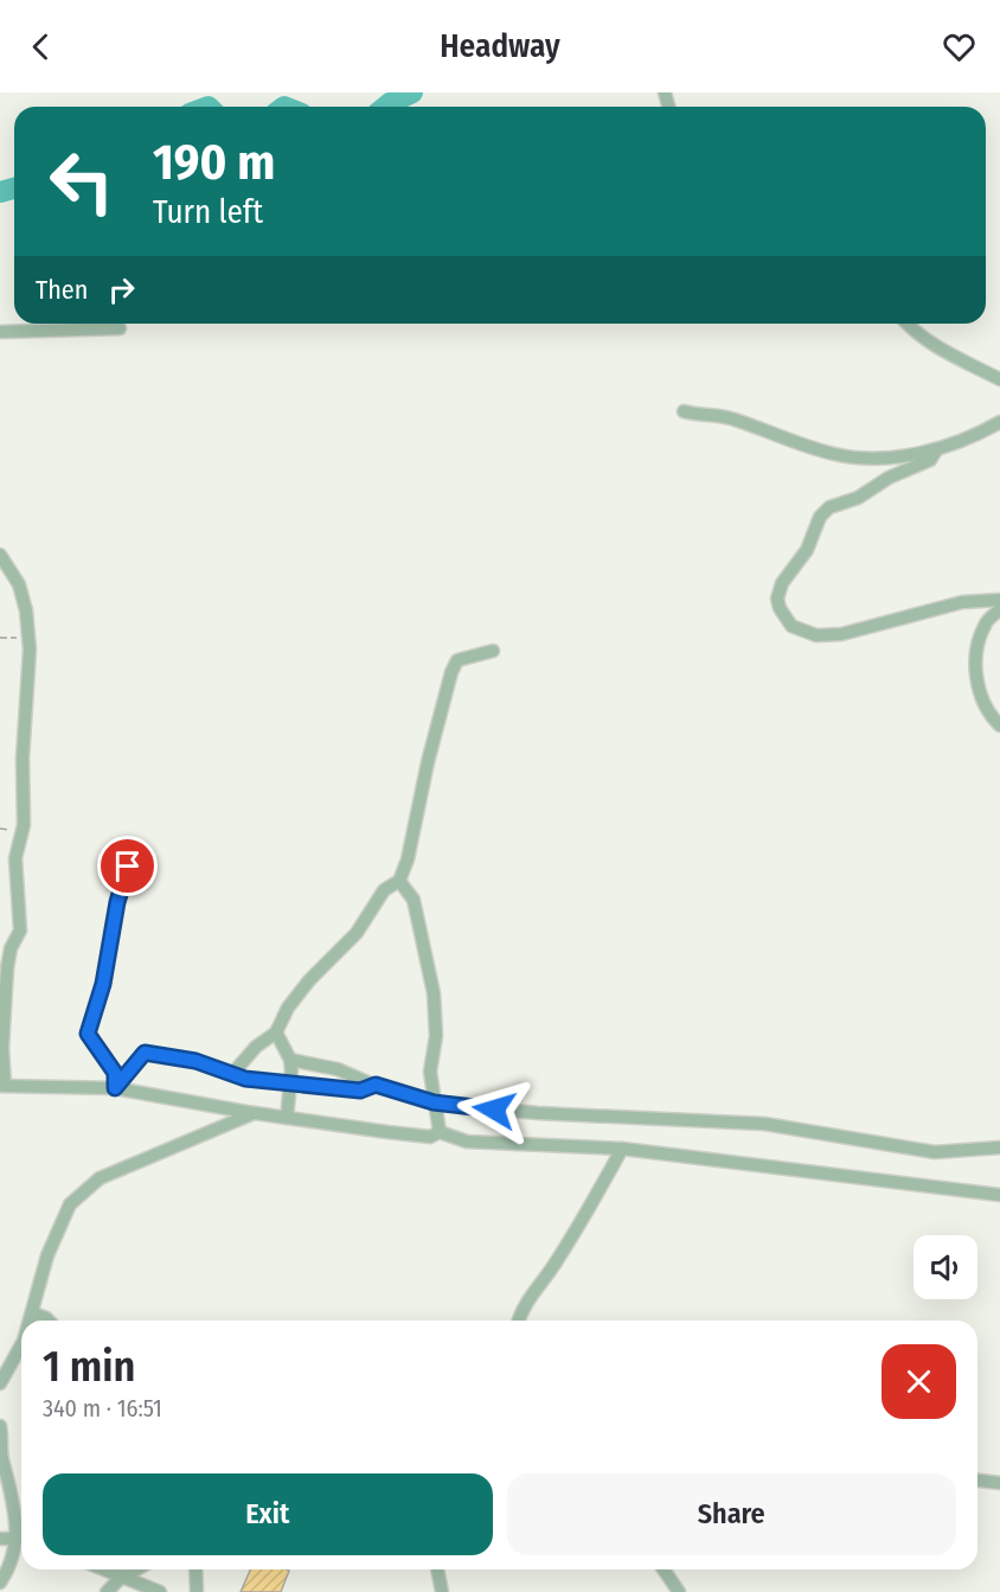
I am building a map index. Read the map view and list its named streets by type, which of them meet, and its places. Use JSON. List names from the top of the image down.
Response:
{
  "page": {
    "header": "Headway",
    "turn": ["190 m", "Turn left"],
    "then": "Then",
    "heading": ["1 min", "340 m · 16:51"],
    "buttons": ["Exit", "Share"]
  }
}
